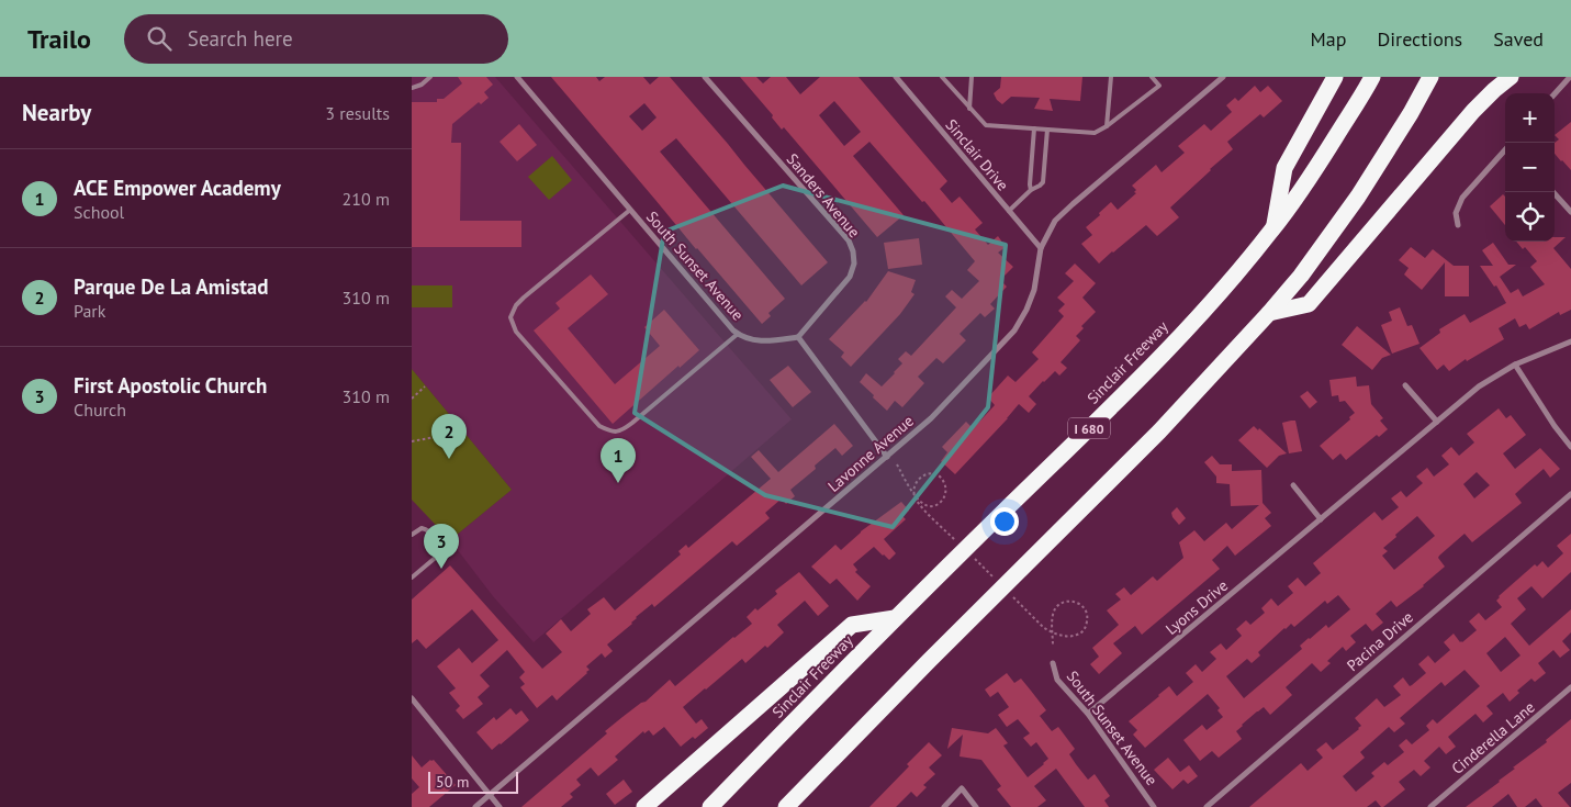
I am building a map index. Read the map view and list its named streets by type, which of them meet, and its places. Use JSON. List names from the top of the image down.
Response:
{
  "streets": {
    "highway": ["Sinclair Freeway", "I 680"],
    "street": [
      "Sinclair Drive",
      "Sanders Avenue",
      "South Sunset Avenue",
      "Lavonne Avenue",
      "Lyons Drive",
      "Pacina Drive",
      "Cinderella Lane"
    ]
  },
  "crossings": [
    ["Sinclair Drive", "Lavonne Avenue"],
    ["Sanders Avenue", "South Sunset Avenue"],
    ["South Sunset Avenue", "Lyons Drive"]
  ],
  "scale_bar": "50 m",
  "page": {
    "header": "Trailo",
    "search": "Search here",
    "nav": ["Map", "Directions", "Saved"],
    "heading": ["Nearby", "3 results"],
    "map_buttons": ["+", "−"],
    "list": [
      {
        "mark": "1",
        "name": "ACE Empower Academy",
        "note": "School",
        "value": "210 m"
      },
      {
        "mark": "2",
        "name": "Parque De La Amistad",
        "note": "Park",
        "value": "310 m"
      },
      {
        "mark": "3",
        "name": "First Apostolic Church",
        "note": "Church",
        "value": "310 m"
      }
    ],
    "pins": ["2", "1", "3"],
    "scale": "50 m"
  }
}
